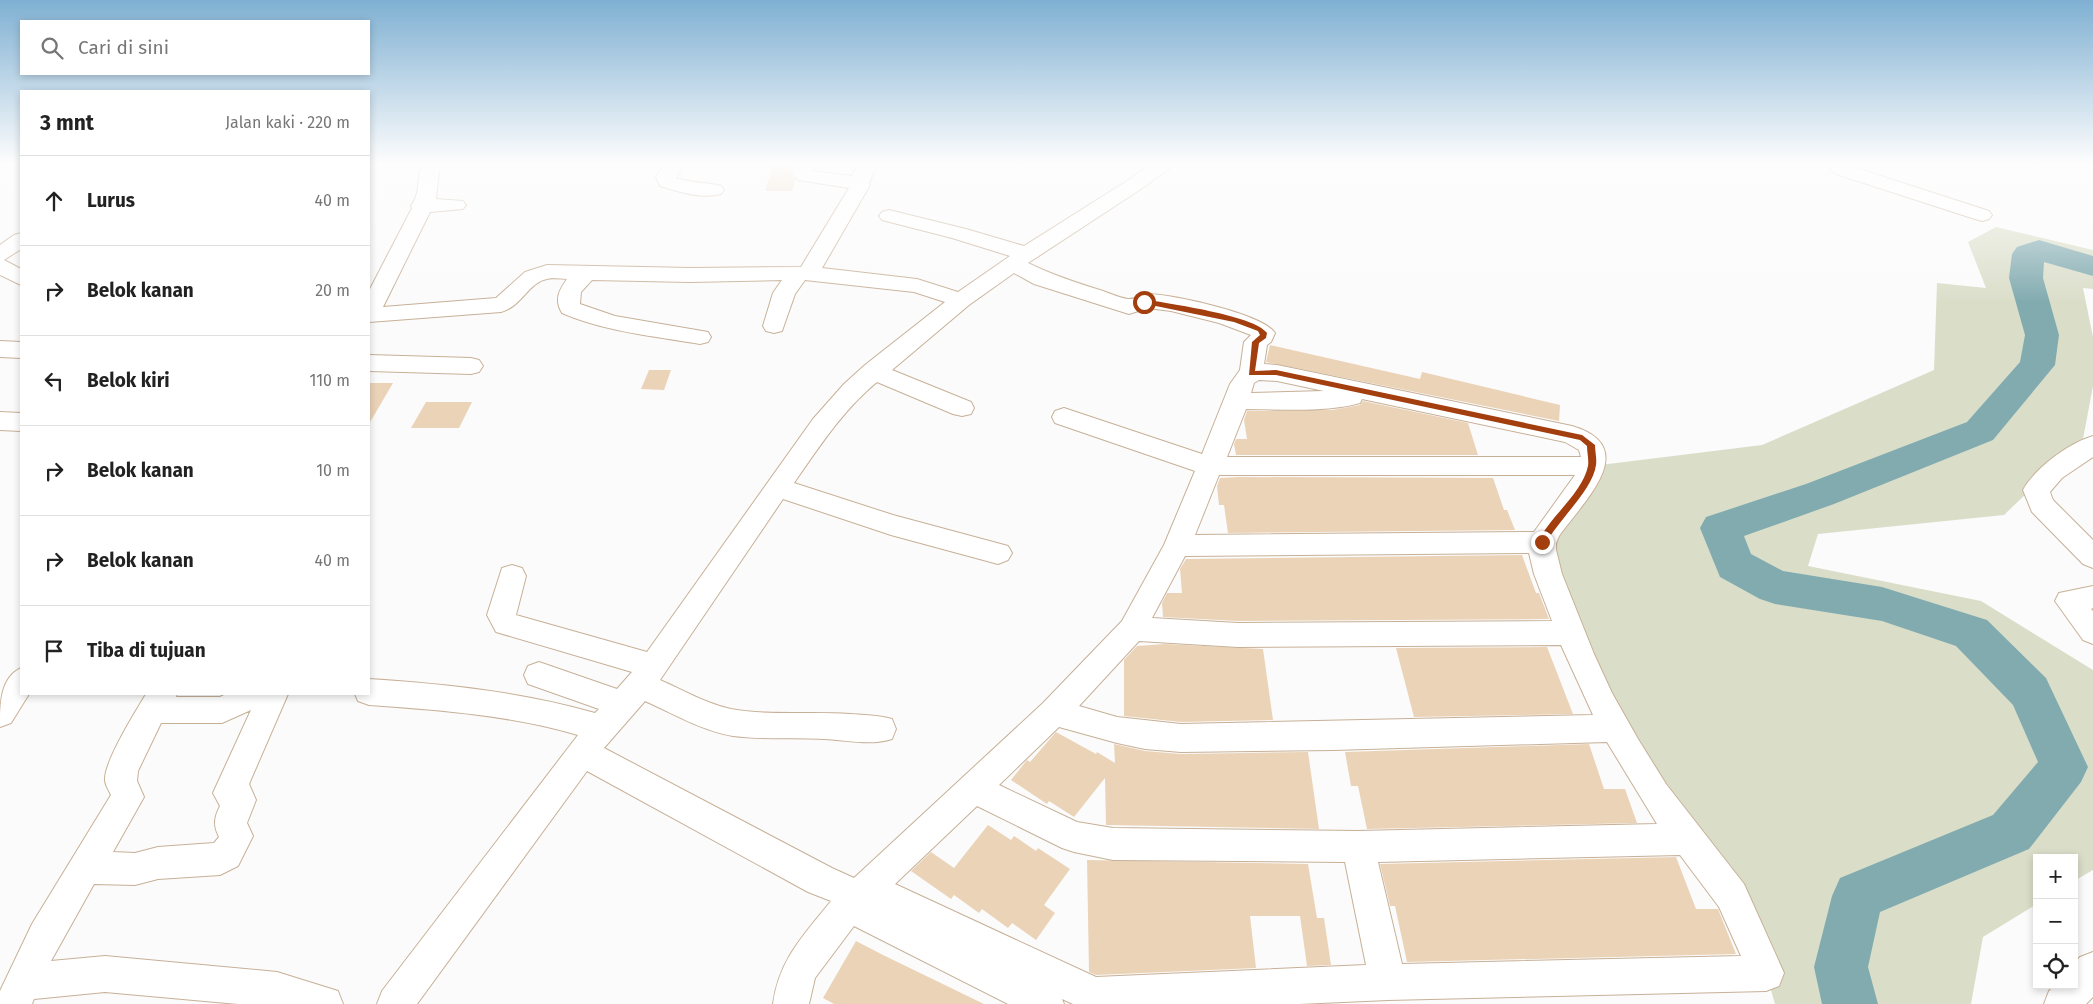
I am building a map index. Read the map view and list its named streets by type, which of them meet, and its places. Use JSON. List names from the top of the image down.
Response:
{
  "page": {
    "search": "Cari di sini",
    "heading": ["3 mnt", "Jalan kaki · 220 m"],
    "list": [
      ["Lurus", "40 m"],
      ["Belok kanan", "20 m"],
      ["Belok kiri", "110 m"],
      ["Belok kanan", "10 m"],
      ["Belok kanan", "40 m"],
      "Tiba di tujuan"
    ],
    "map_buttons": ["+", "−"]
  }
}
